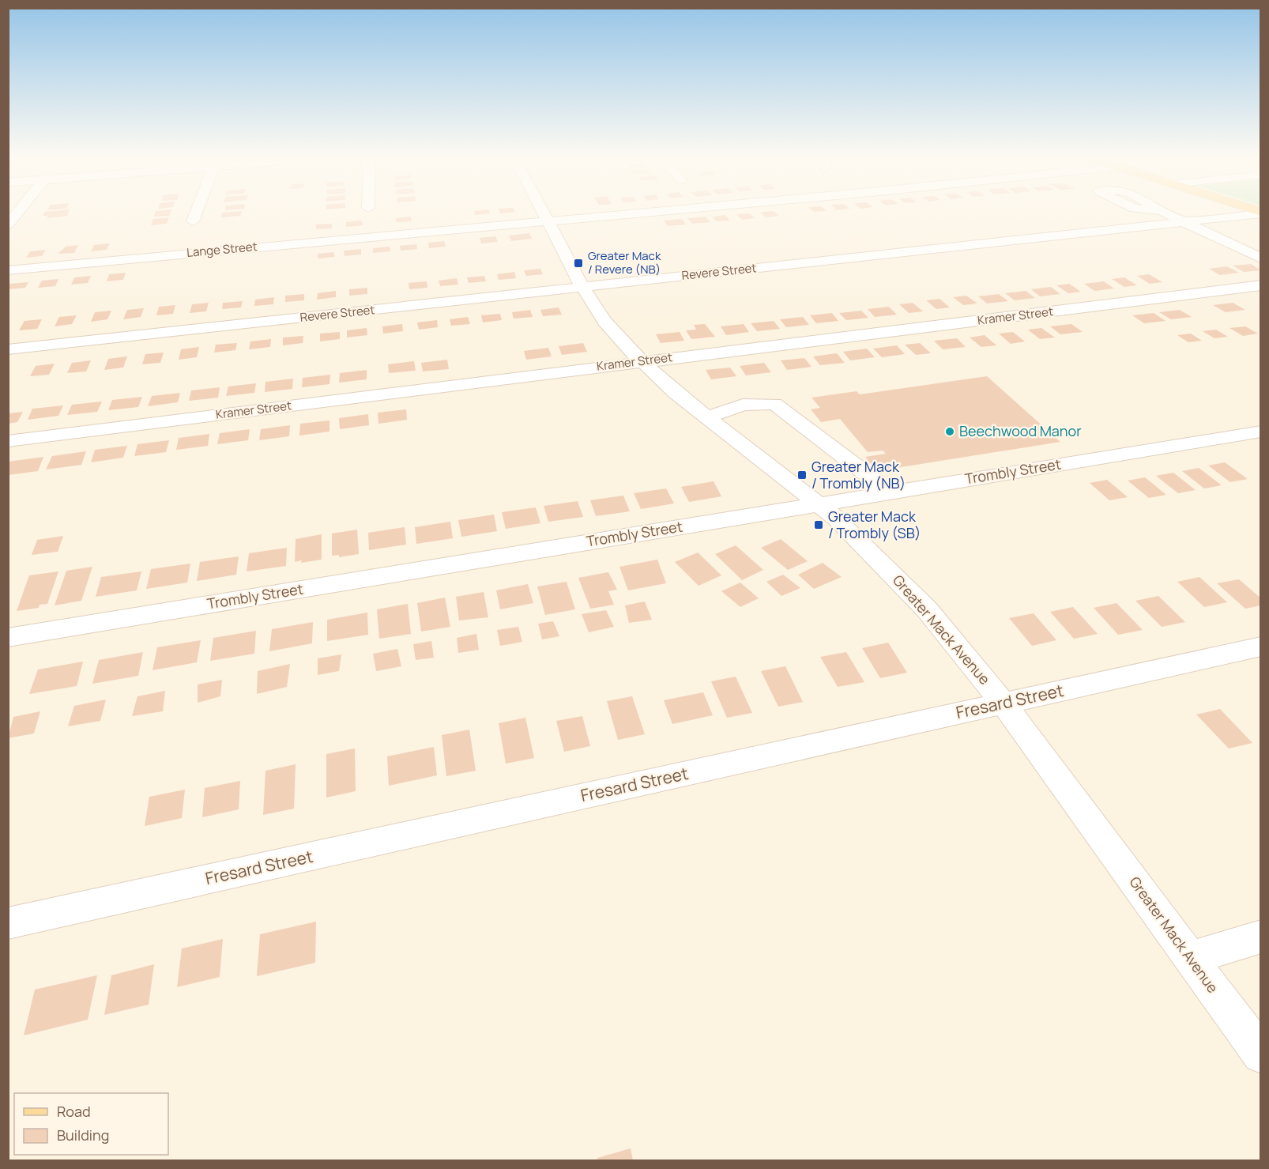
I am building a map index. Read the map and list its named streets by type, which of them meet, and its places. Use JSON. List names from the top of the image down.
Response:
{
  "streets": {
    "street": [
      "Lange Street",
      "Revere Street",
      "Kramer Street",
      "Trombly Street",
      "Greater Mack Avenue",
      "Fresard Street"
    ]
  },
  "crossings": [
    ["Lange Street", "Greater Mack Avenue"],
    ["Revere Street", "Greater Mack Avenue"],
    ["Kramer Street", "Greater Mack Avenue"],
    ["Trombly Street", "Greater Mack Avenue"],
    ["Greater Mack Avenue", "Fresard Street"]
  ],
  "places": {
    "transit": ["Greater Mack / Revere (NB)", "Greater Mack / Trombly (NB)", "Greater Mack / Trombly (SB)"],
    "other": ["Beechwood Manor"]
  },
  "legend": ["Road", "Building"]
}
